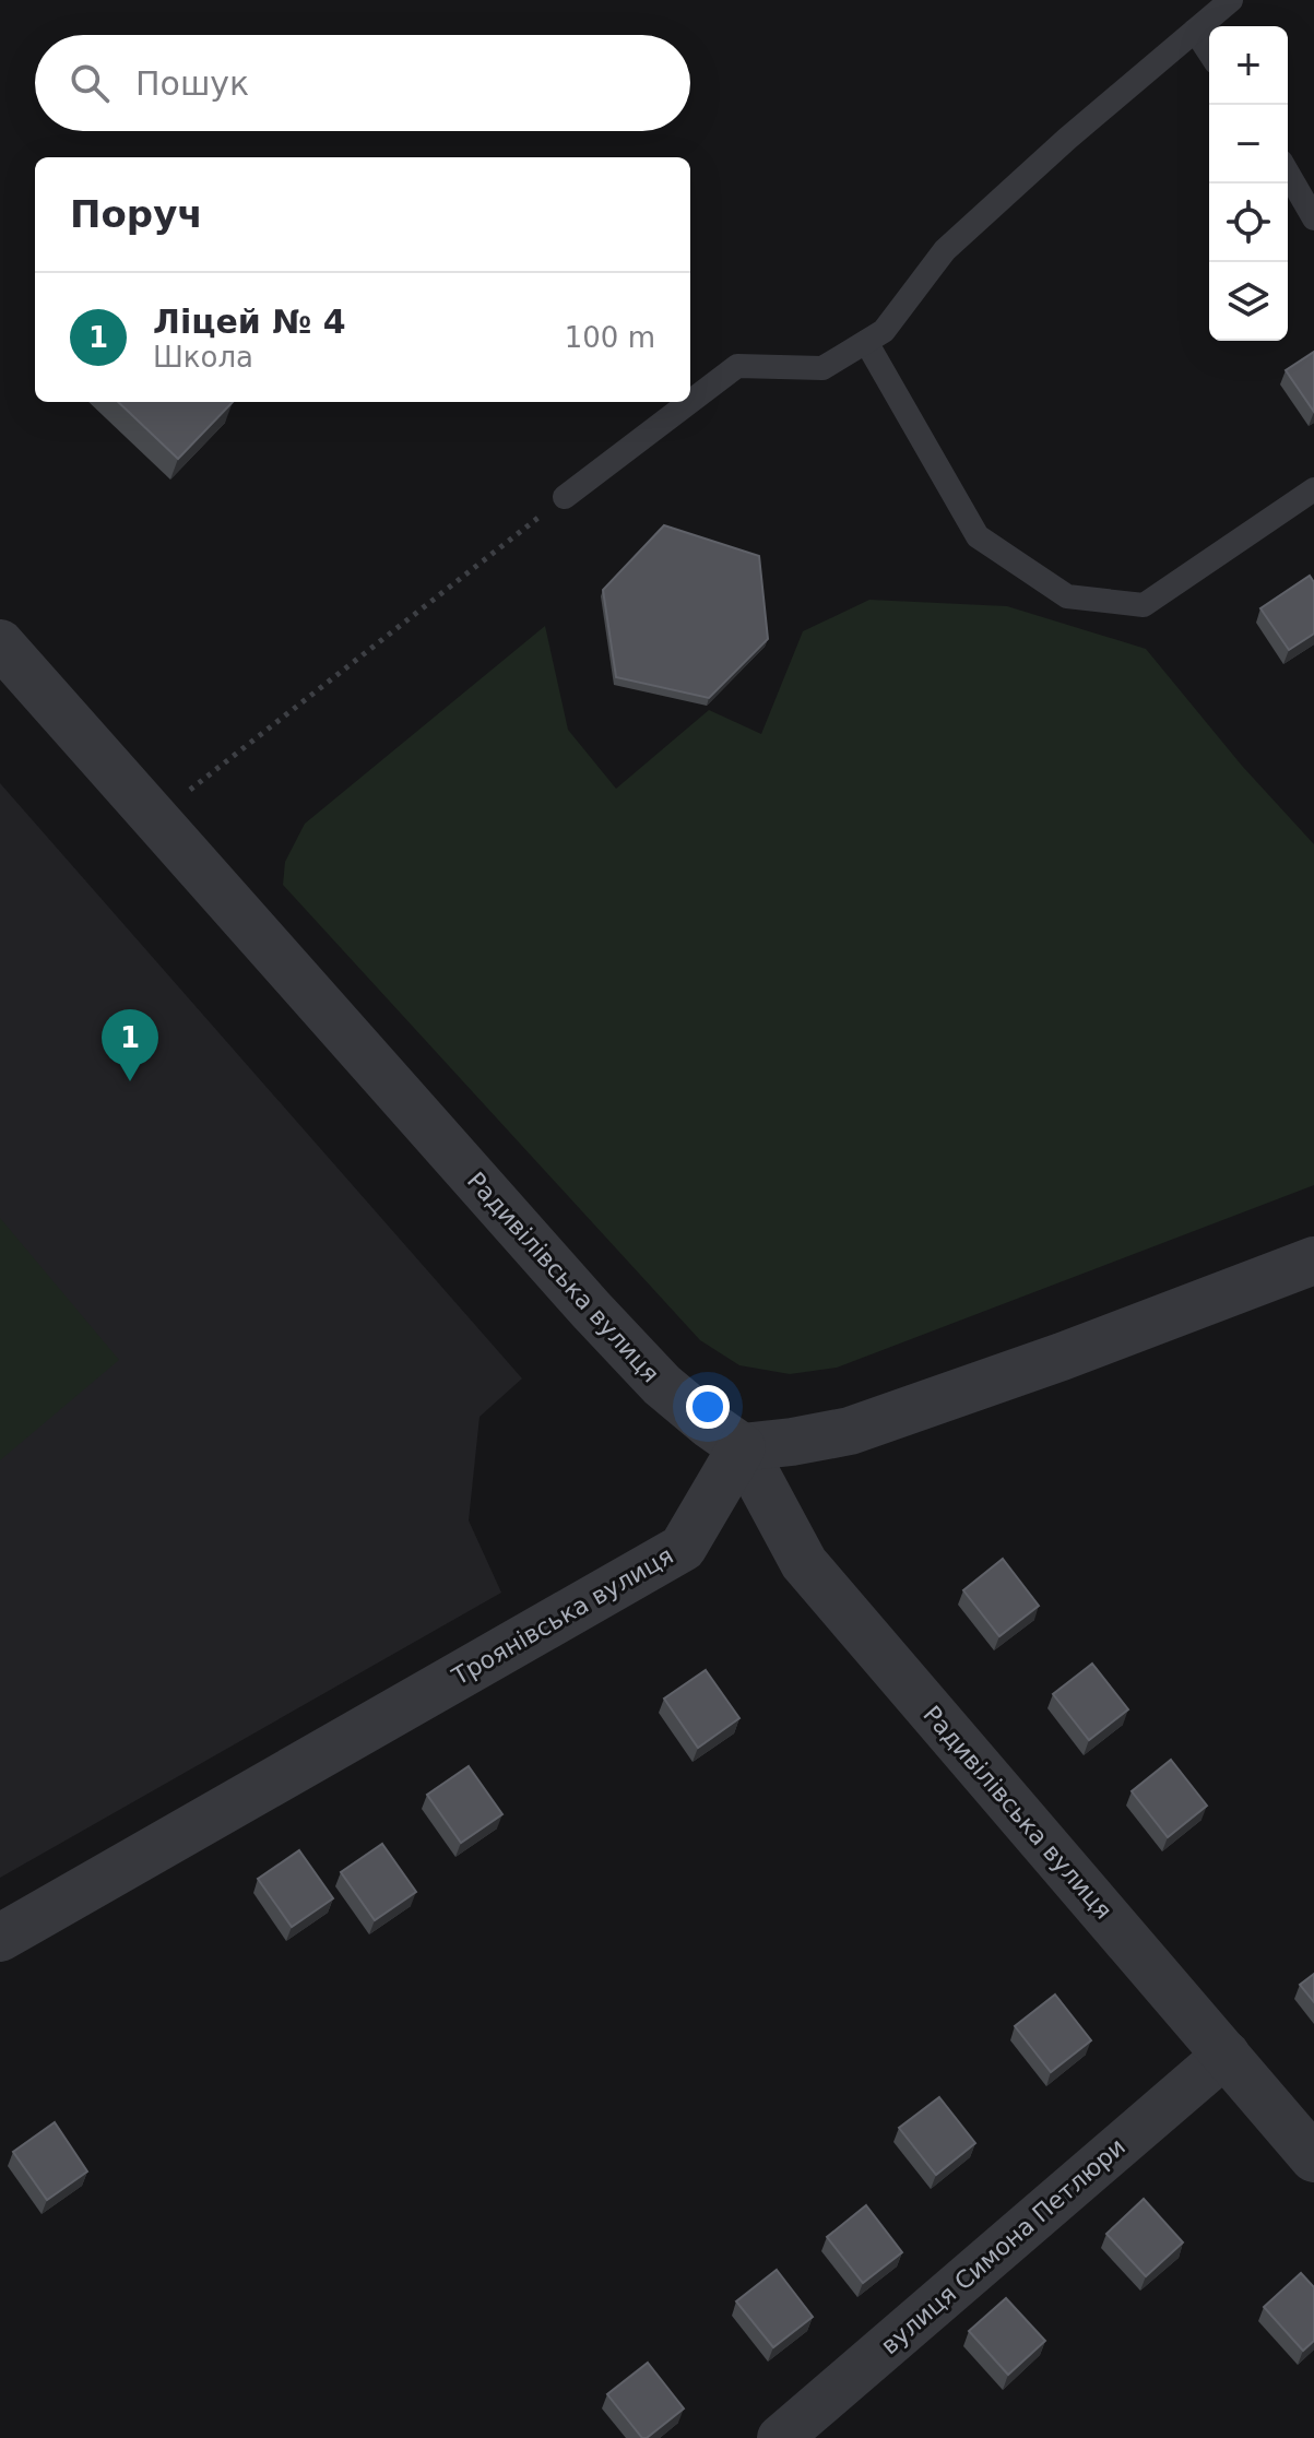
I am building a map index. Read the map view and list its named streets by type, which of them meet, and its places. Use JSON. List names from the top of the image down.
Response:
{
  "streets": {
    "street": ["Радивілівська вулиця", "Троянівська вулиця", "вулиця Симона Петлюри"]
  },
  "crossings": [
    ["Радивілівська вулиця", "Троянівська вулиця"],
    ["Радивілівська вулиця", "вулиця Симона Петлюри"]
  ],
  "page": {
    "map_buttons": ["+", "−"],
    "search": "Пошук",
    "heading": "Поруч",
    "list": [
      {
        "mark": "1",
        "name": "Ліцей № 4",
        "note": "Школа",
        "value": "100 m"
      }
    ],
    "pins": "1"
  }
}
